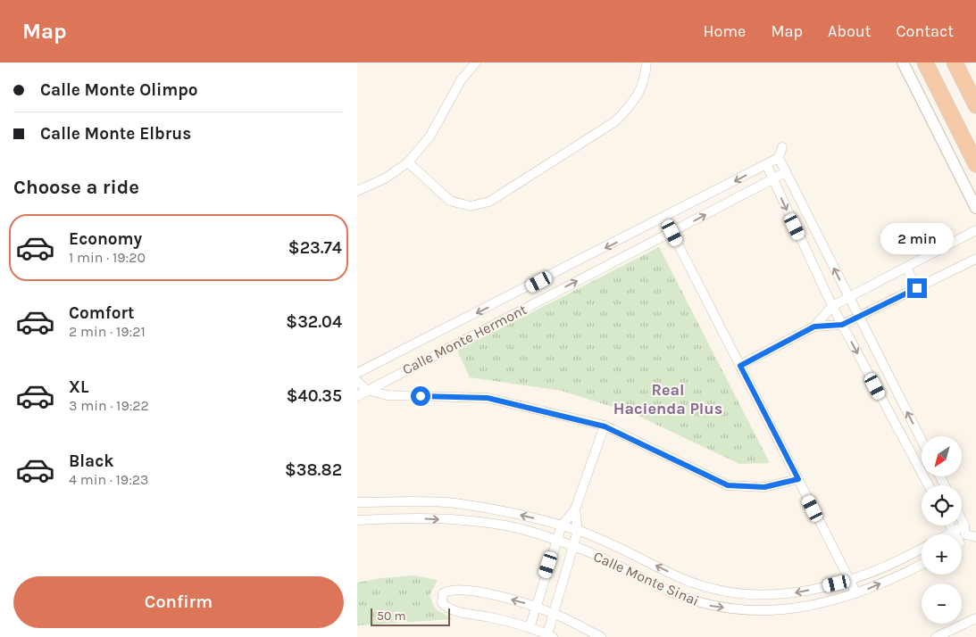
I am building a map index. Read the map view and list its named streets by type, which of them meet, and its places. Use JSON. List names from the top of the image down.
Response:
{
  "streets": {
    "street": ["Calle Monte Hermont", "Calle Monte Sinai"]
  },
  "districts": ["Real Hacienda Plus"],
  "scale_bar": "50 m",
  "north": "bottom left",
  "page": {
    "header": "Map",
    "nav": [
      "Home",
      "Map",
      "About",
      "Contact"
    ],
    "banner": ["Calle Monte Olimpo", "Calle Monte Elbrus"],
    "heading": "Choose a ride",
    "list": [
      {
        "name": "Economy",
        "note": "1 min · 19:20",
        "value": "$23.74"
      },
      {
        "name": "Comfort",
        "note": "2 min · 19:21",
        "value": "$32.04"
      },
      {
        "name": "XL",
        "note": "3 min · 19:22",
        "value": "$40.35"
      },
      {
        "name": "Black",
        "note": "4 min · 19:23",
        "value": "$38.82"
      }
    ],
    "bubble": "2 min",
    "map_buttons": ["+", "−"],
    "buttons": "Confirm",
    "scale": "50 m"
  }
}
